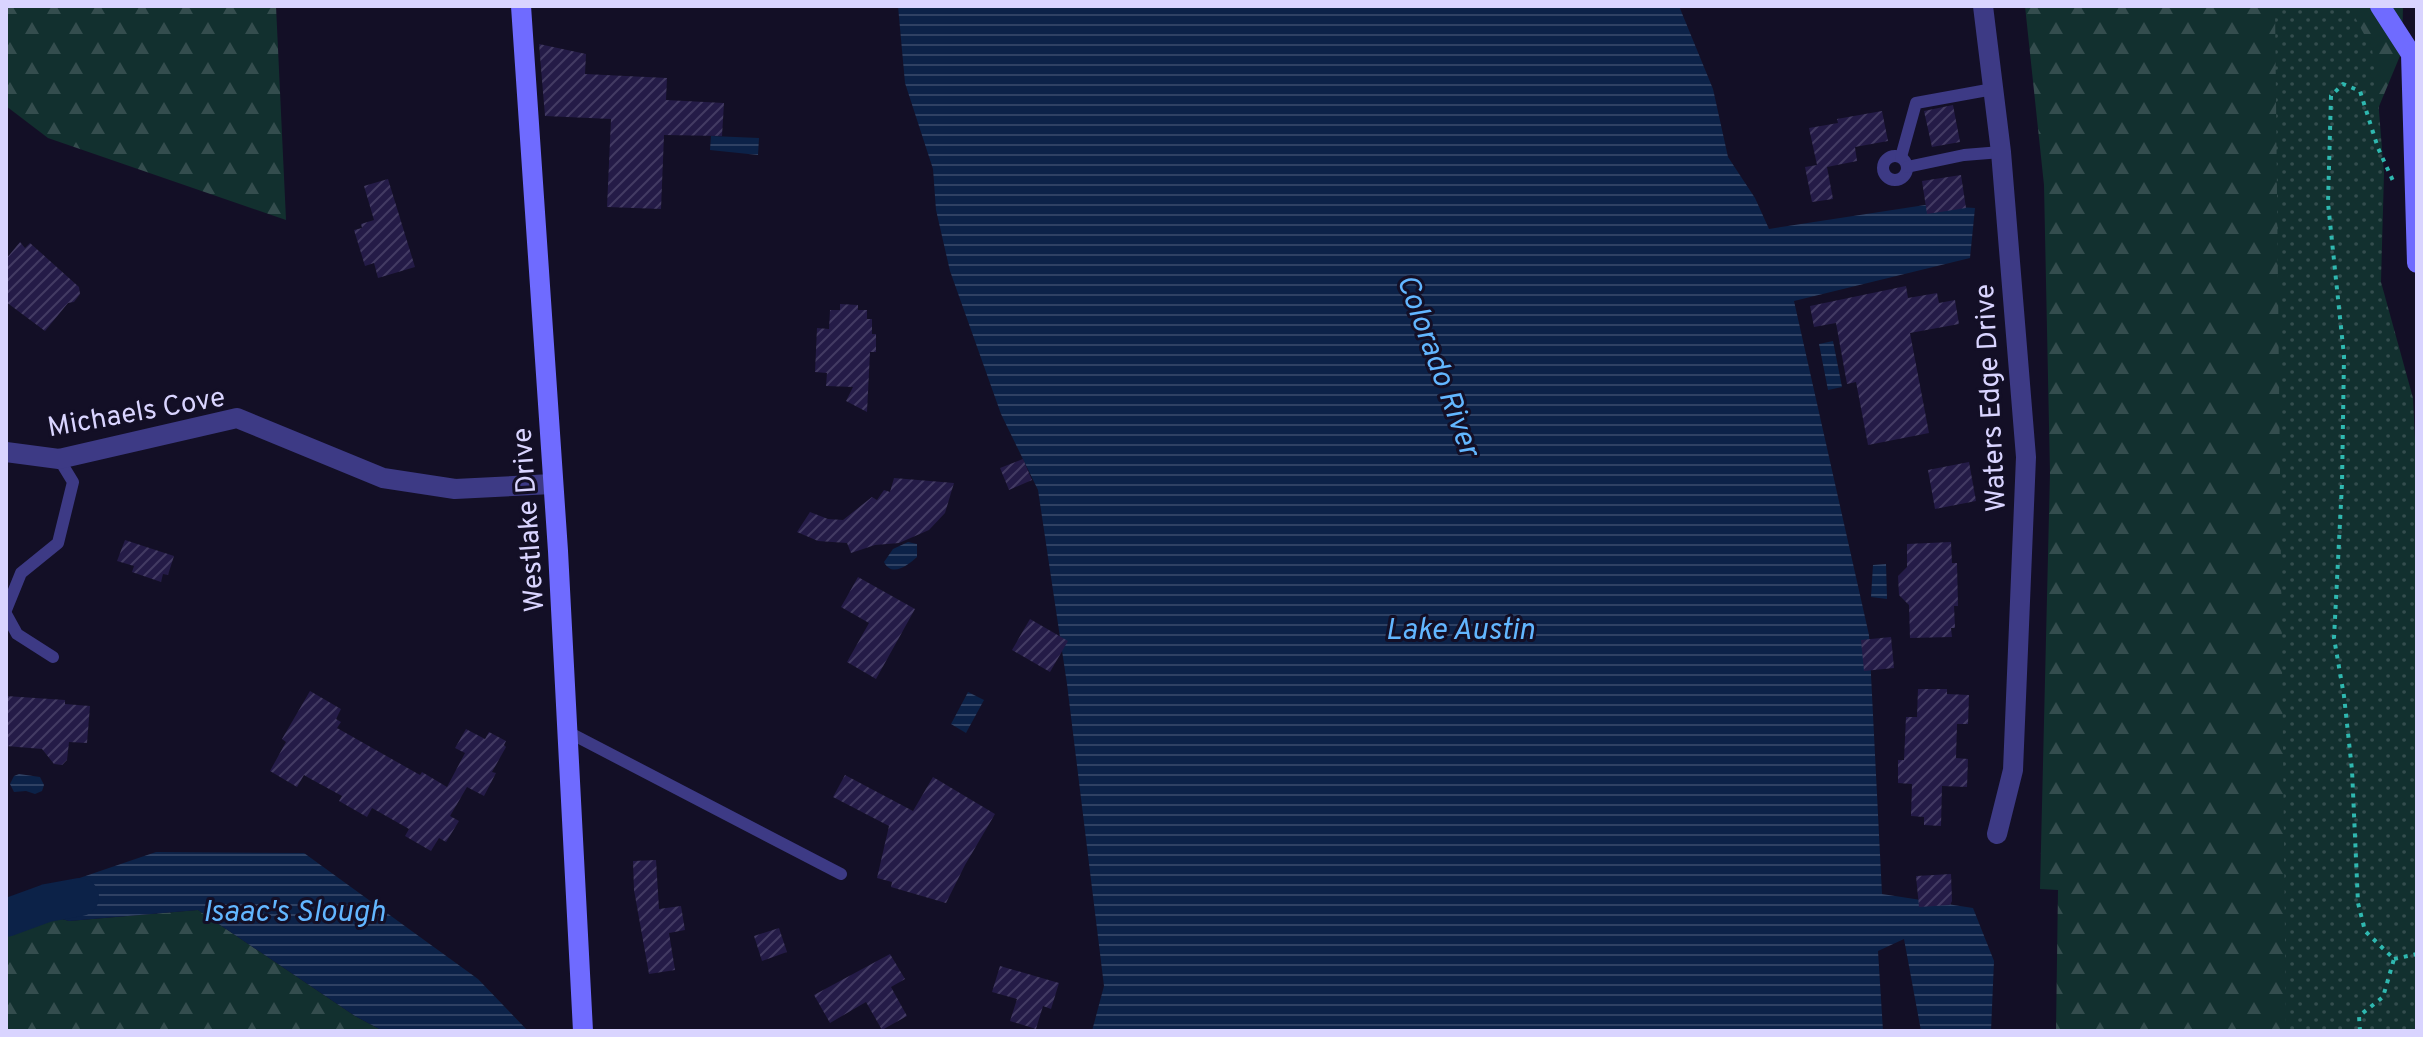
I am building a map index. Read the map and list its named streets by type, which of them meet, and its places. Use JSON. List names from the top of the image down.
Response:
{
  "streets": {
    "street": ["Waters Edge Drive", "Michaels Cove", "Westlake Drive"]
  },
  "crossings": [
    ["Michaels Cove", "Westlake Drive"]
  ],
  "water": ["Colorado River", "Lake Austin", "Isaac's Slough"]
}
